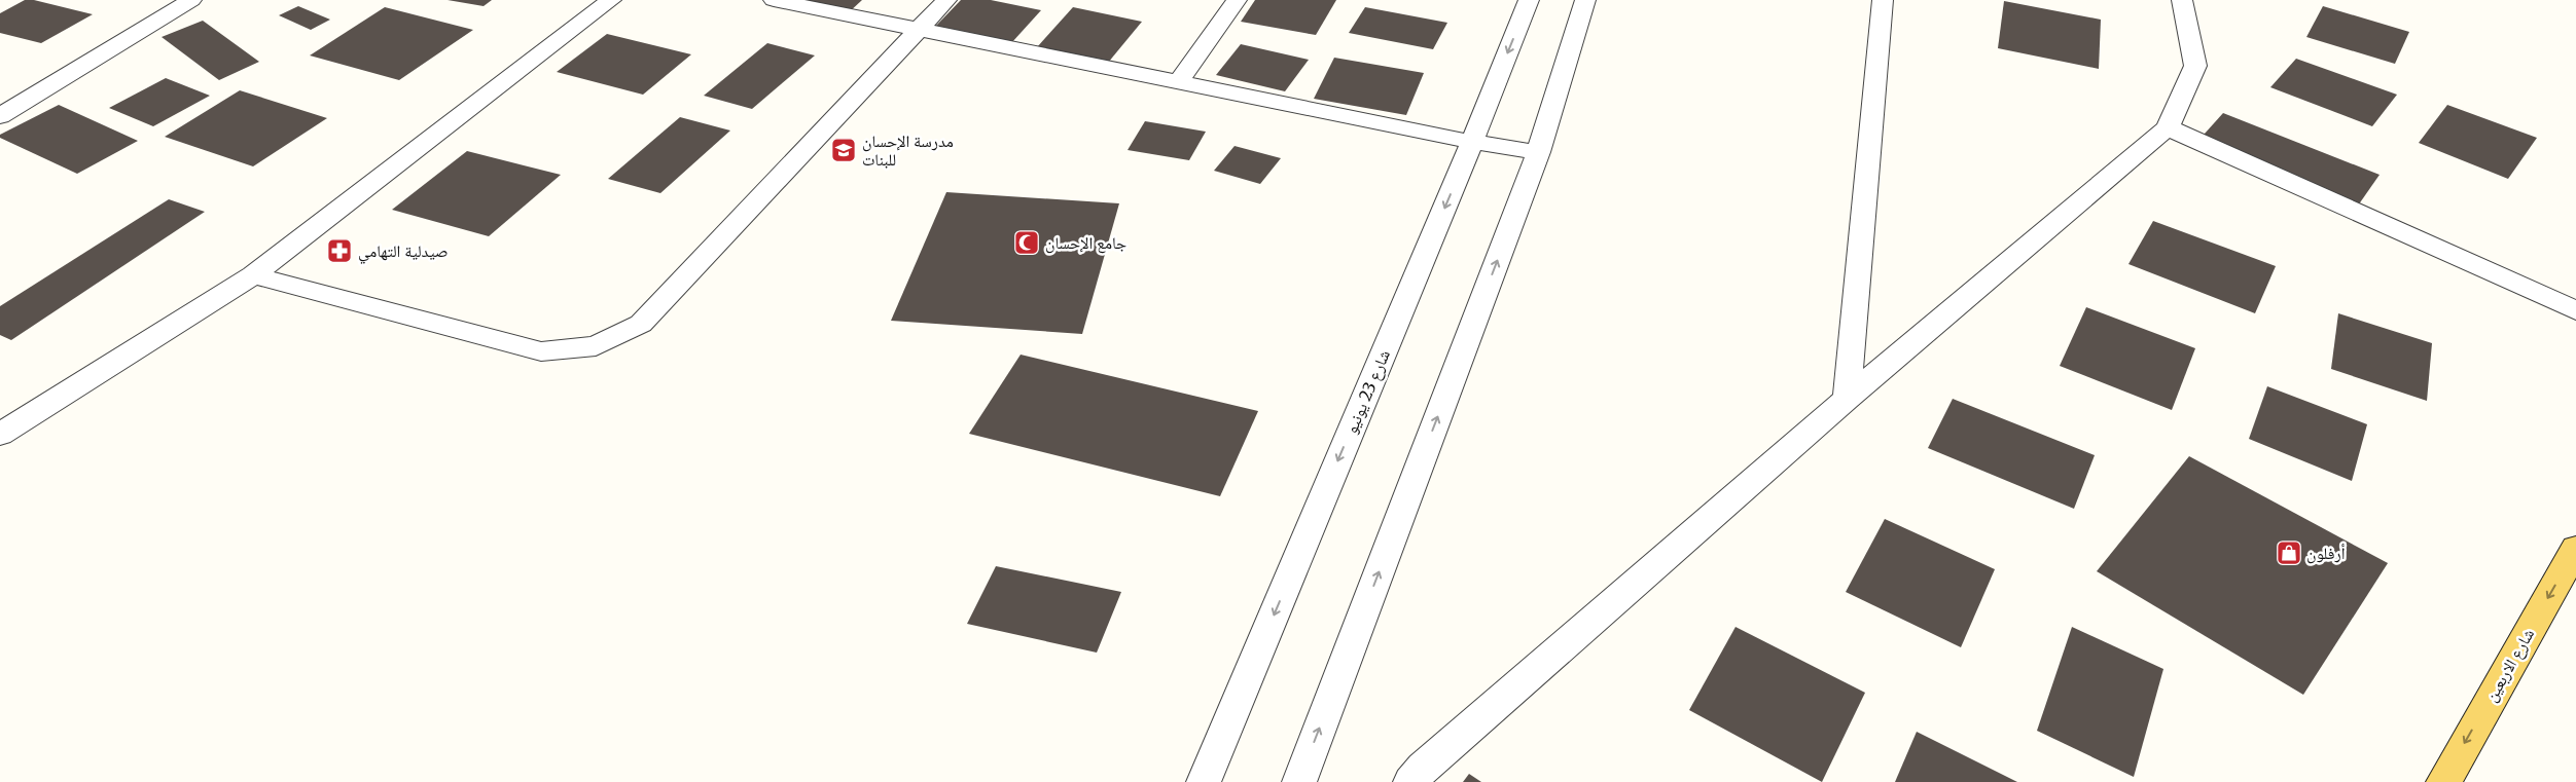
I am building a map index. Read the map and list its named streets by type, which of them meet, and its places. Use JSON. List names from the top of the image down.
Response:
{
  "streets": {
    "main road": ["شارع الاربعين"],
    "street": ["شارع 23 يونيو"]
  },
  "one_way": ["شارع الاربعين"],
  "places": {
    "school or university": ["مدرسة الإحسان للبنات"],
    "mosque": ["جامع الإحسان"],
    "pharmacy": ["صيدلية التهامي"],
    "shop": ["أرفلون"]
  }
}
